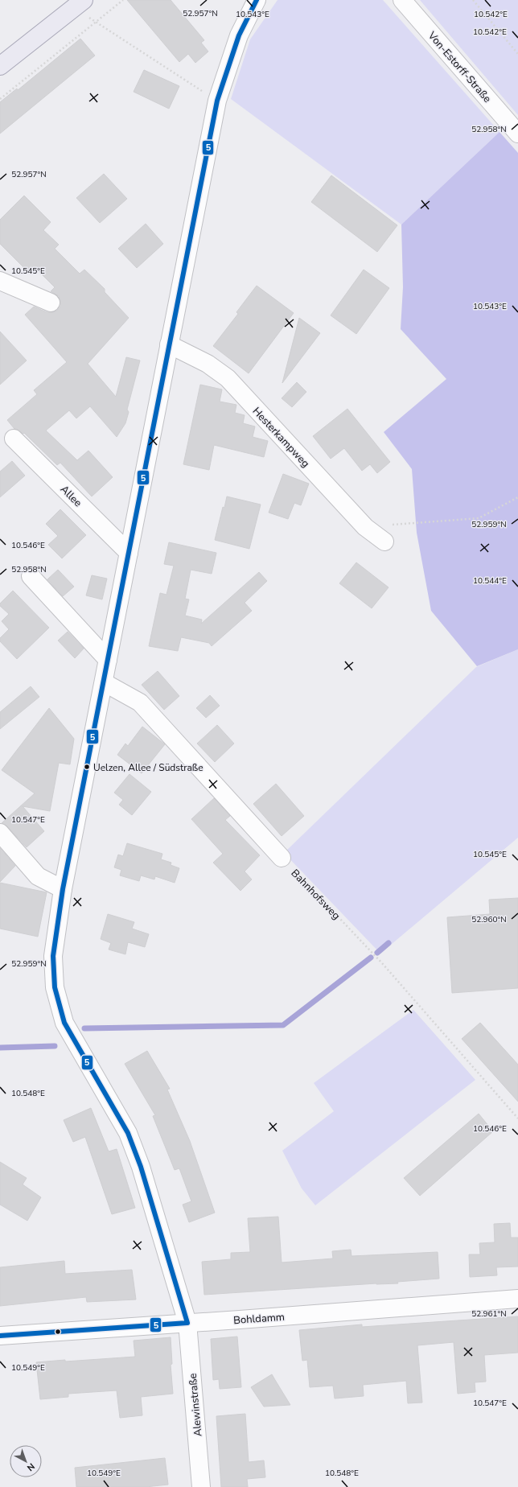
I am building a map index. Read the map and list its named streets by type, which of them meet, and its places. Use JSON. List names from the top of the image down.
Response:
{
  "streets": {
    "street": [
      "Von-Estorff-Straße",
      "Hesterkampweg",
      "Allee",
      "Bohldamm",
      "Alewinstraße"
    ],
    "path": ["Bahnhofsweg"]
  },
  "crossings": [
    ["Bohldamm", "Alewinstraße"]
  ],
  "places": ["Uelzen, Allee / Südstraße"],
  "lines": ["transit line 5"],
  "north": "bottom right",
  "coordinates": [
    "52.957°N",
    "10.543°E",
    "10.542°E",
    "52.958°N",
    "10.545°E",
    "52.959°N",
    "10.546°E",
    "10.544°E",
    "10.547°E",
    "52.960°N",
    "10.548°E",
    "52.961°N",
    "10.549°E"
  ]
}
